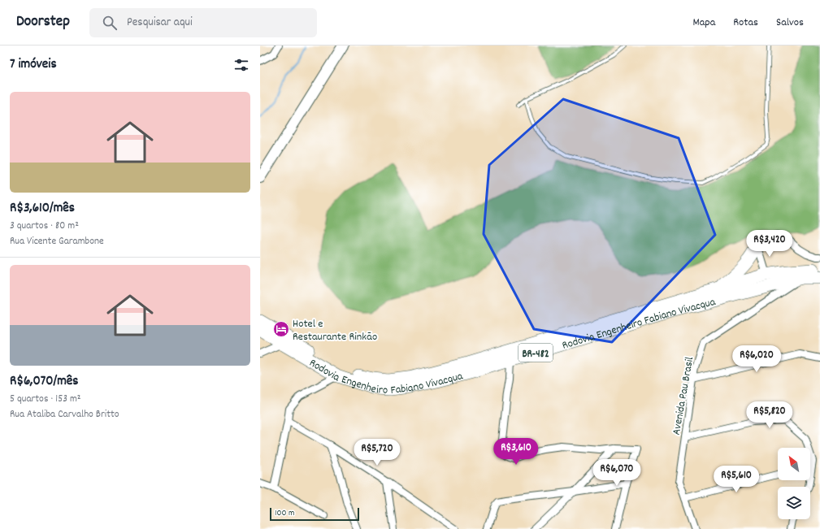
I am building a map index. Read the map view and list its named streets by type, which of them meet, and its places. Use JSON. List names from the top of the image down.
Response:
{
  "streets": {
    "highway": ["Rodovia Engenheiro Fabiano Vivacqua", "BR-482"],
    "street": ["Avenida Pau Brasil"]
  },
  "crossings": [
    ["Rodovia Engenheiro Fabiano Vivacqua", "Avenida Pau Brasil"]
  ],
  "places": {
    "hotel": ["Hotel e Restaurante Rinkão"]
  },
  "scale_bar": "100 m",
  "north": "top left",
  "page": {
    "header": "Doorstep",
    "search": "Pesquisar aqui",
    "nav": ["Mapa", "Rotas", "Salvos"],
    "heading": "7 imóveis",
    "list": [
      {
        "name": "R$3,610/mês",
        "note": "3 quartos · 80 m² · Rua Vicente Garambone"
      },
      {
        "name": "R$6,070/mês",
        "note": "5 quartos · 153 m² · Rua Ataliba Carvalho Britto"
      }
    ],
    "price": [
      "R$3,420",
      "R$6,020",
      "R$5,820",
      "R$3,610",
      "R$5,720",
      "R$6,070",
      "R$5,610"
    ],
    "scale": "100 m"
  }
}
